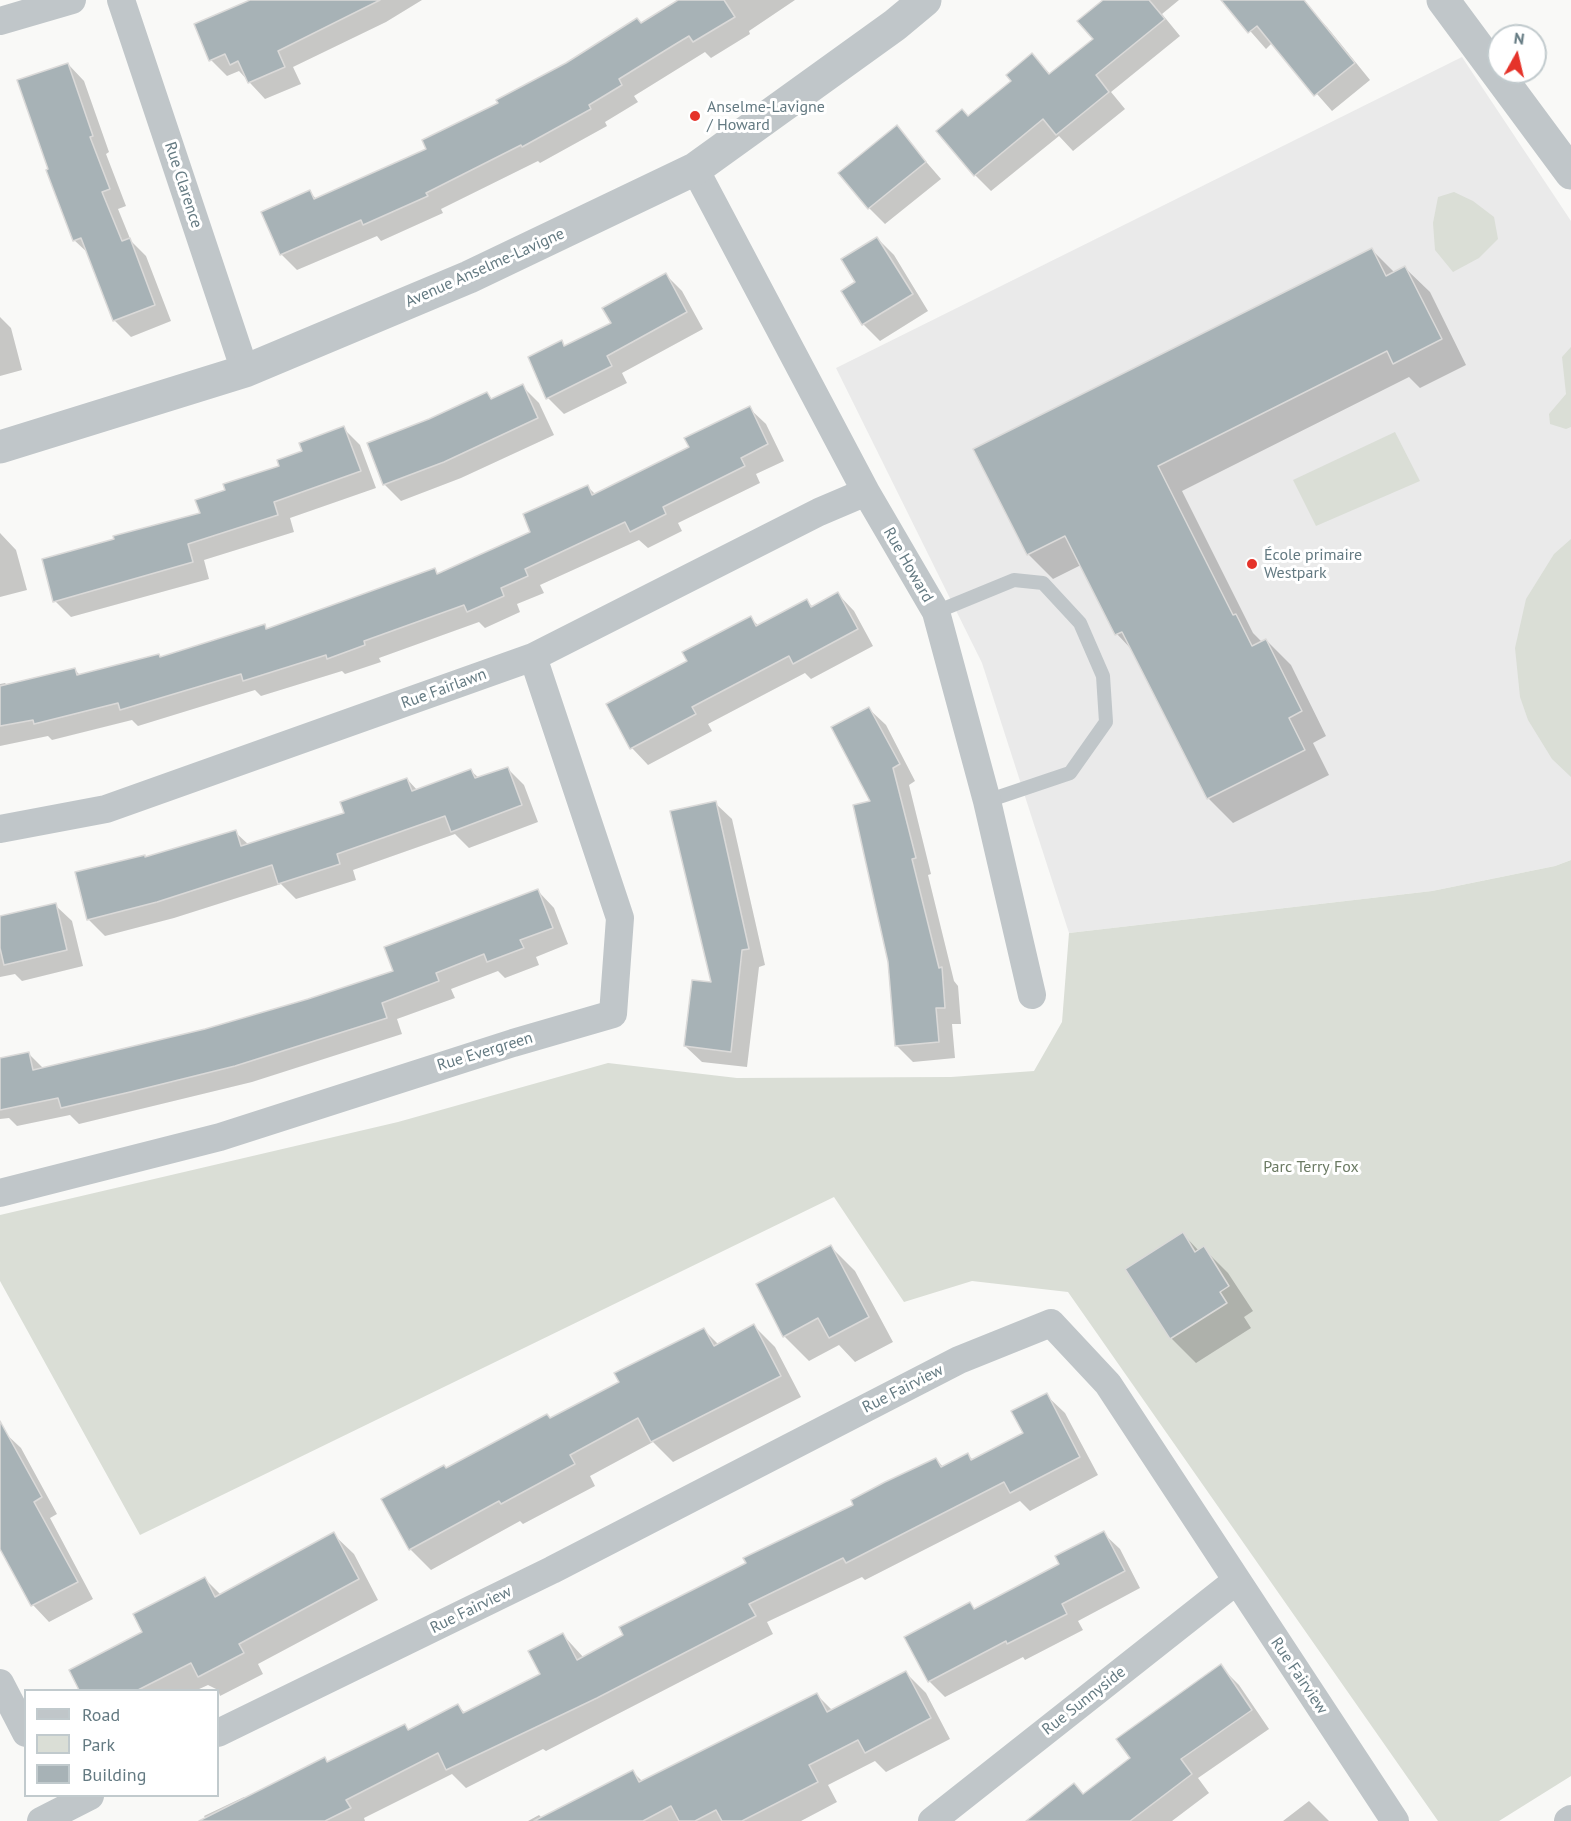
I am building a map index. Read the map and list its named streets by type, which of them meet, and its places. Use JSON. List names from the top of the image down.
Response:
{
  "streets": {
    "street": [
      "Rue Clarence",
      "Avenue Anselme-Lavigne",
      "Rue Howard",
      "Rue Fairlawn",
      "Rue Evergreen",
      "Rue Fairview",
      "Rue Sunnyside"
    ]
  },
  "crossings": [
    ["Rue Clarence", "Avenue Anselme-Lavigne"],
    ["Avenue Anselme-Lavigne", "Rue Howard"],
    ["Rue Howard", "Rue Fairlawn"],
    ["Rue Fairlawn", "Rue Evergreen"],
    ["Rue Fairview", "Rue Sunnyside"]
  ],
  "parks": ["Parc Terry Fox"],
  "places": ["Anselme-Lavigne / Howard", "École primaire Westpark"],
  "legend": ["Road", "Park", "Building"],
  "north": "top"
}
